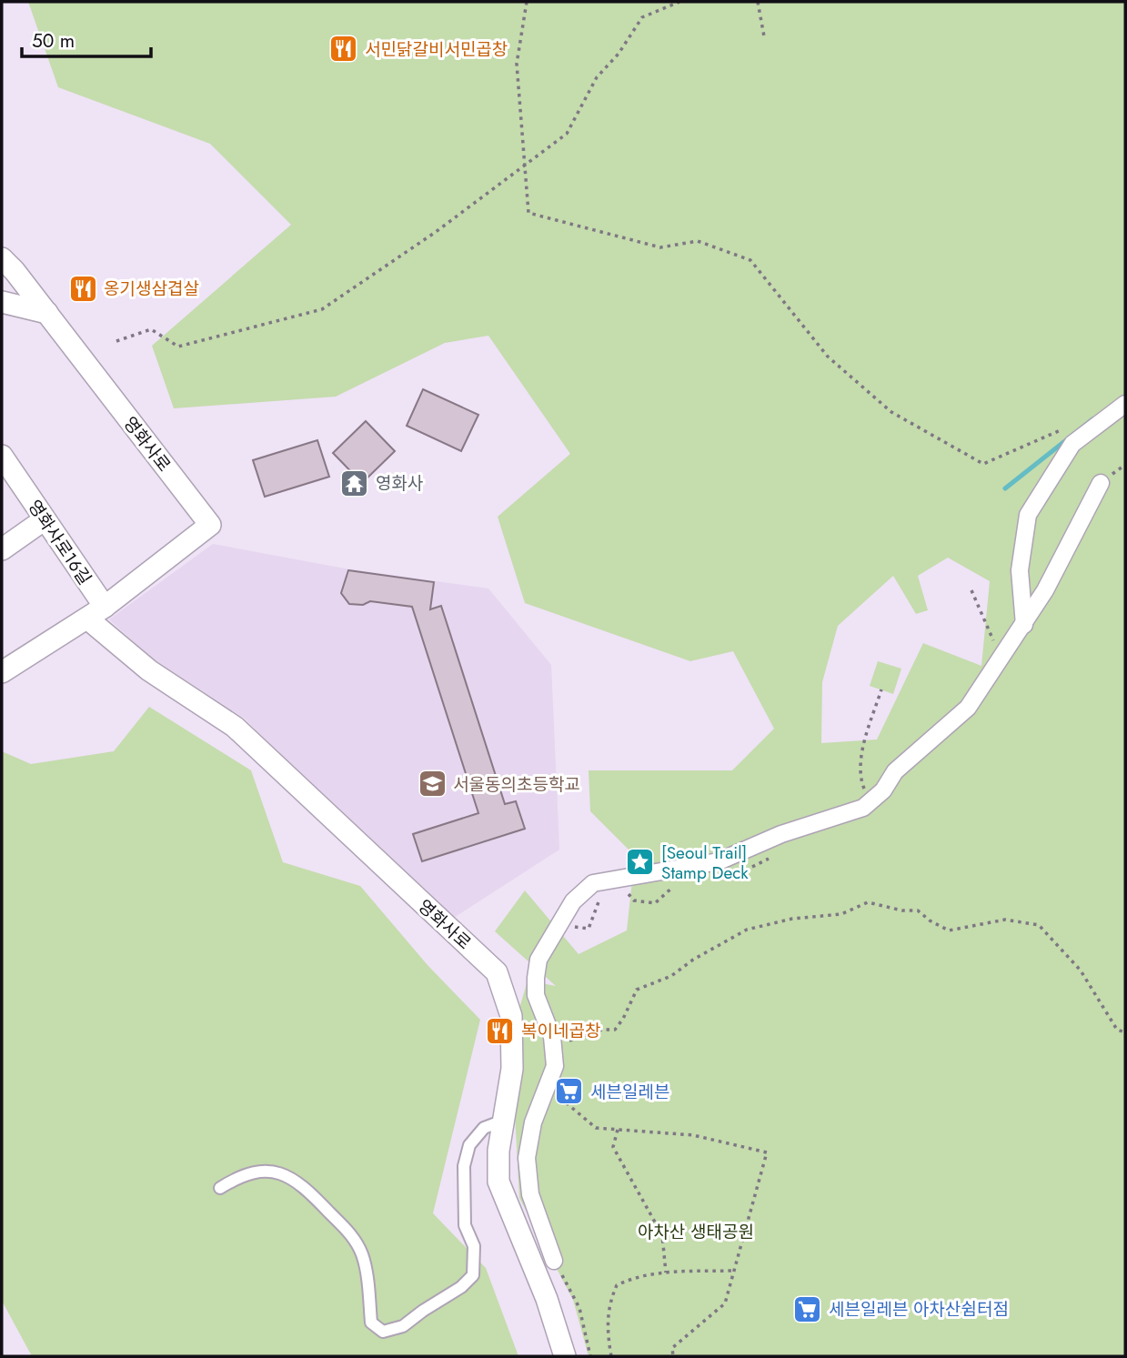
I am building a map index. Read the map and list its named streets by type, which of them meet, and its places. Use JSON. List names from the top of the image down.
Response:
{
  "streets": {
    "street": ["영화사로", "영화사로16길"]
  },
  "crossings": [
    ["영화사로", "영화사로16길"]
  ],
  "parks": ["아차산 생태공원"],
  "places": {
    "restaurant": ["서민닭갈비서민곱창", "옹기생삼겹살", "복이네곱창"],
    "temple": ["영화사"],
    "school or university": ["서울동의초등학교"],
    "place": ["[Seoul Trail] Stamp Deck"],
    "supermarket": ["세븐일레븐", "세븐일레븐 아차산쉼터점"]
  },
  "scale_bar": "50 m"
}
